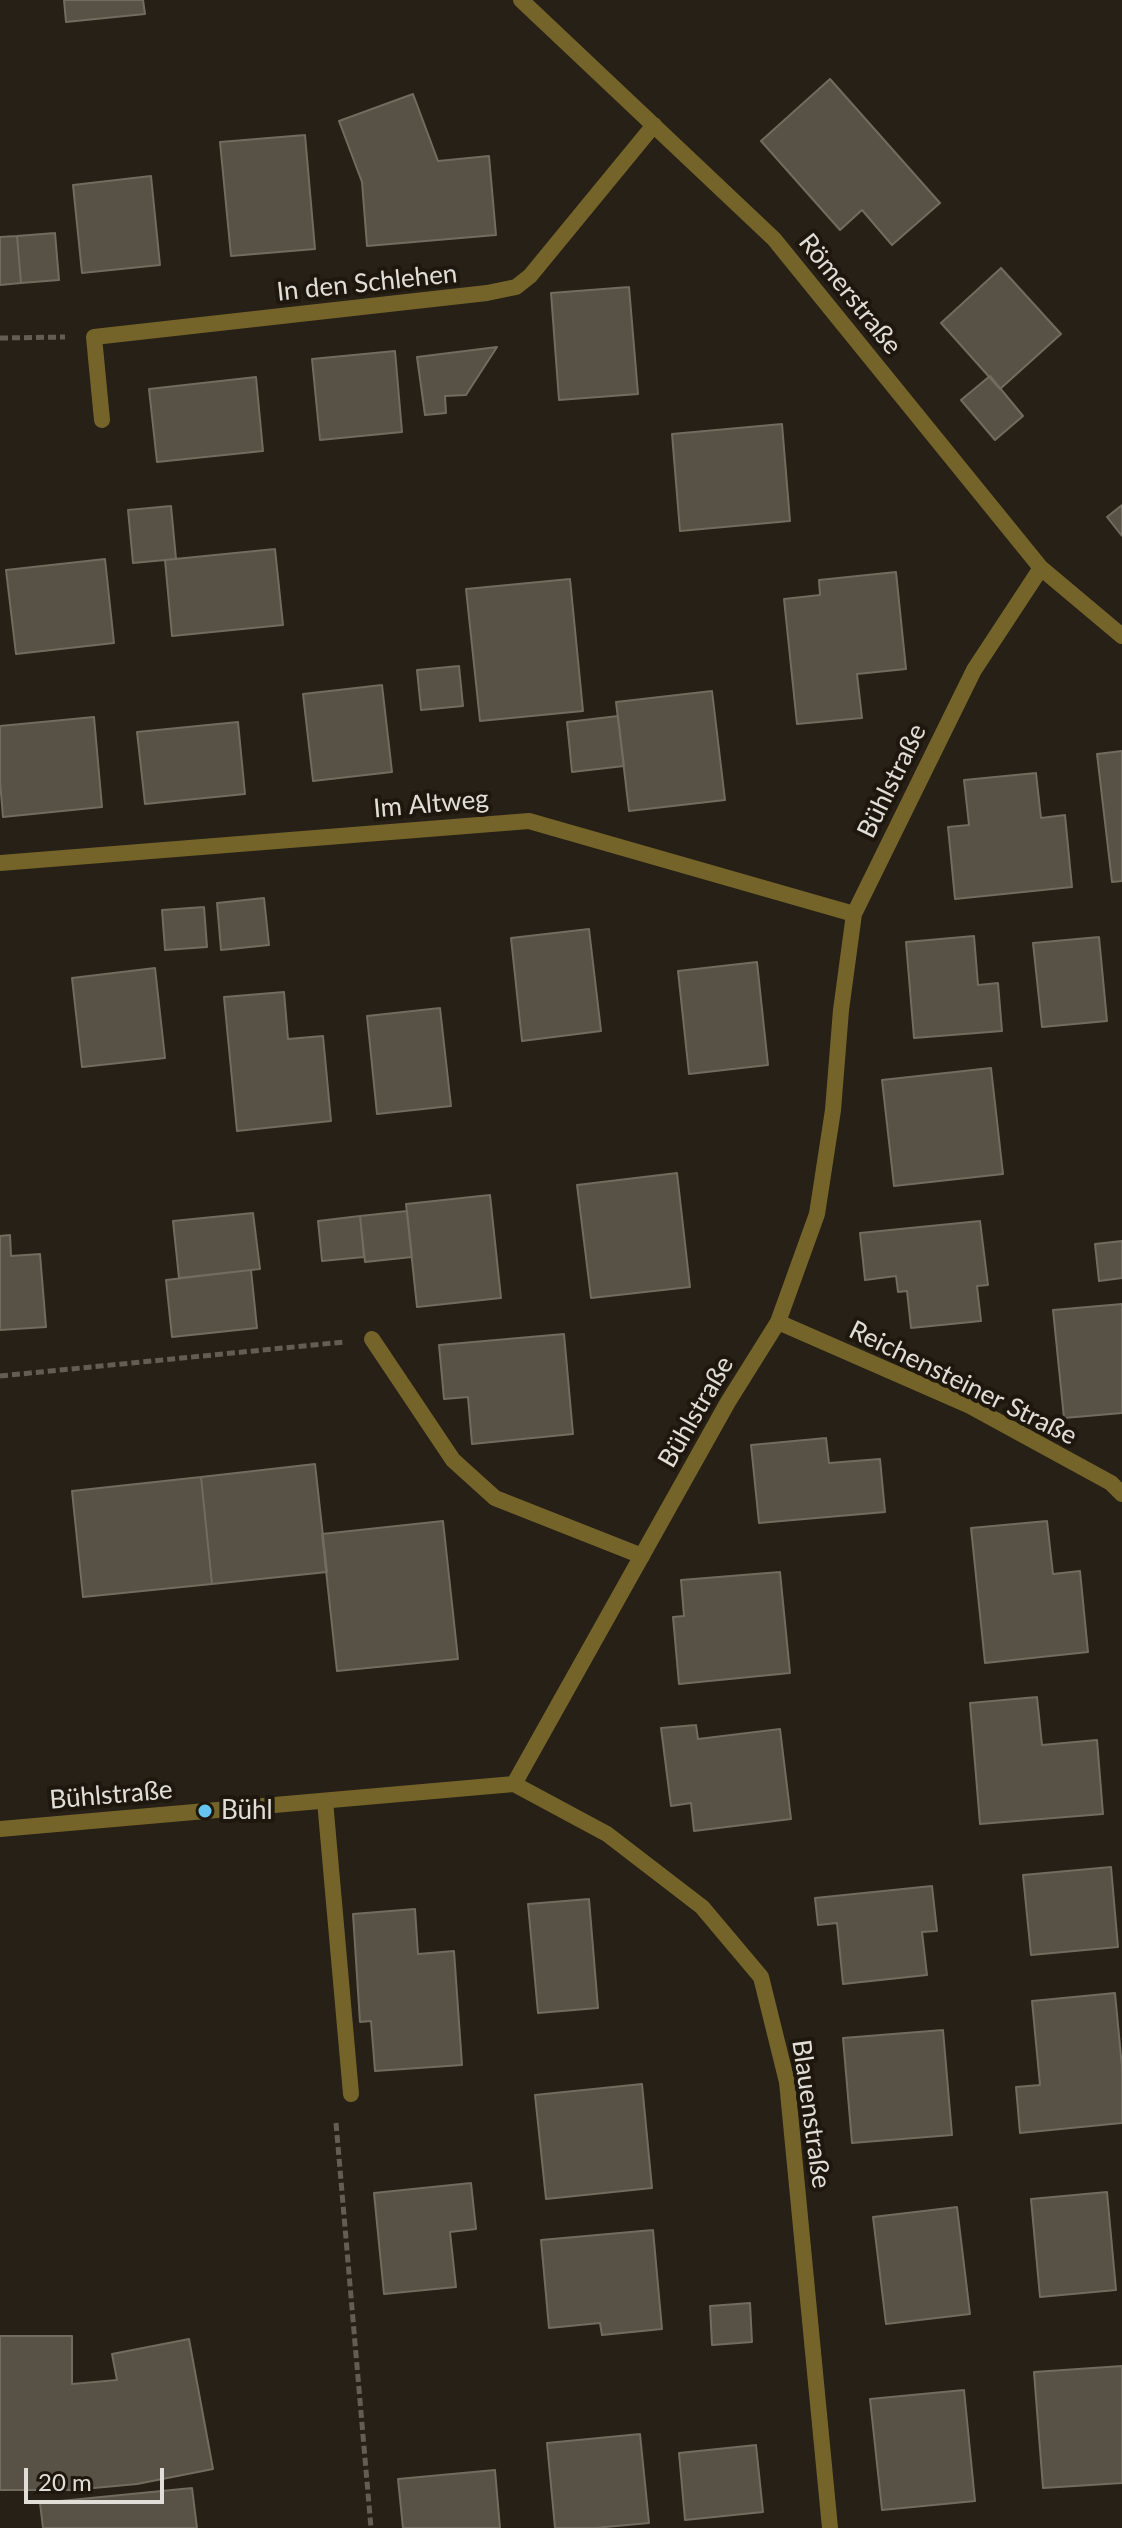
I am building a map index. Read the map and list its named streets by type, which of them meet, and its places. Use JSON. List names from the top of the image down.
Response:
{
  "streets": {
    "street": [
      "In den Schlehen",
      "Römerstraße",
      "Bühlstraße",
      "Im Altweg",
      "Reichensteiner Straße",
      "Blauenstraße"
    ]
  },
  "crossings": [
    ["In den Schlehen", "Römerstraße"],
    ["Römerstraße", "Bühlstraße"],
    ["Bühlstraße", "Im Altweg"],
    ["Bühlstraße", "Reichensteiner Straße"],
    ["Bühlstraße", "Blauenstraße"]
  ],
  "places": ["Bühl"],
  "scale_bar": "20 m"
}
